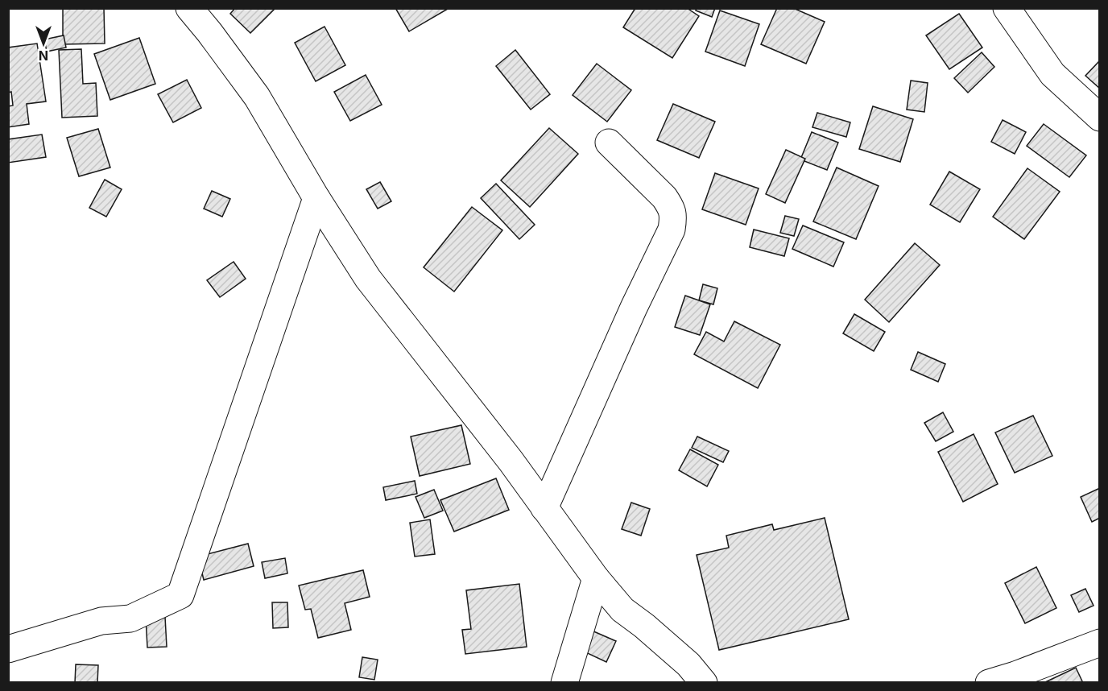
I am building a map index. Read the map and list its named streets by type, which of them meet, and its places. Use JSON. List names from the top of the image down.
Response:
{
  "north": "bottom"
}
